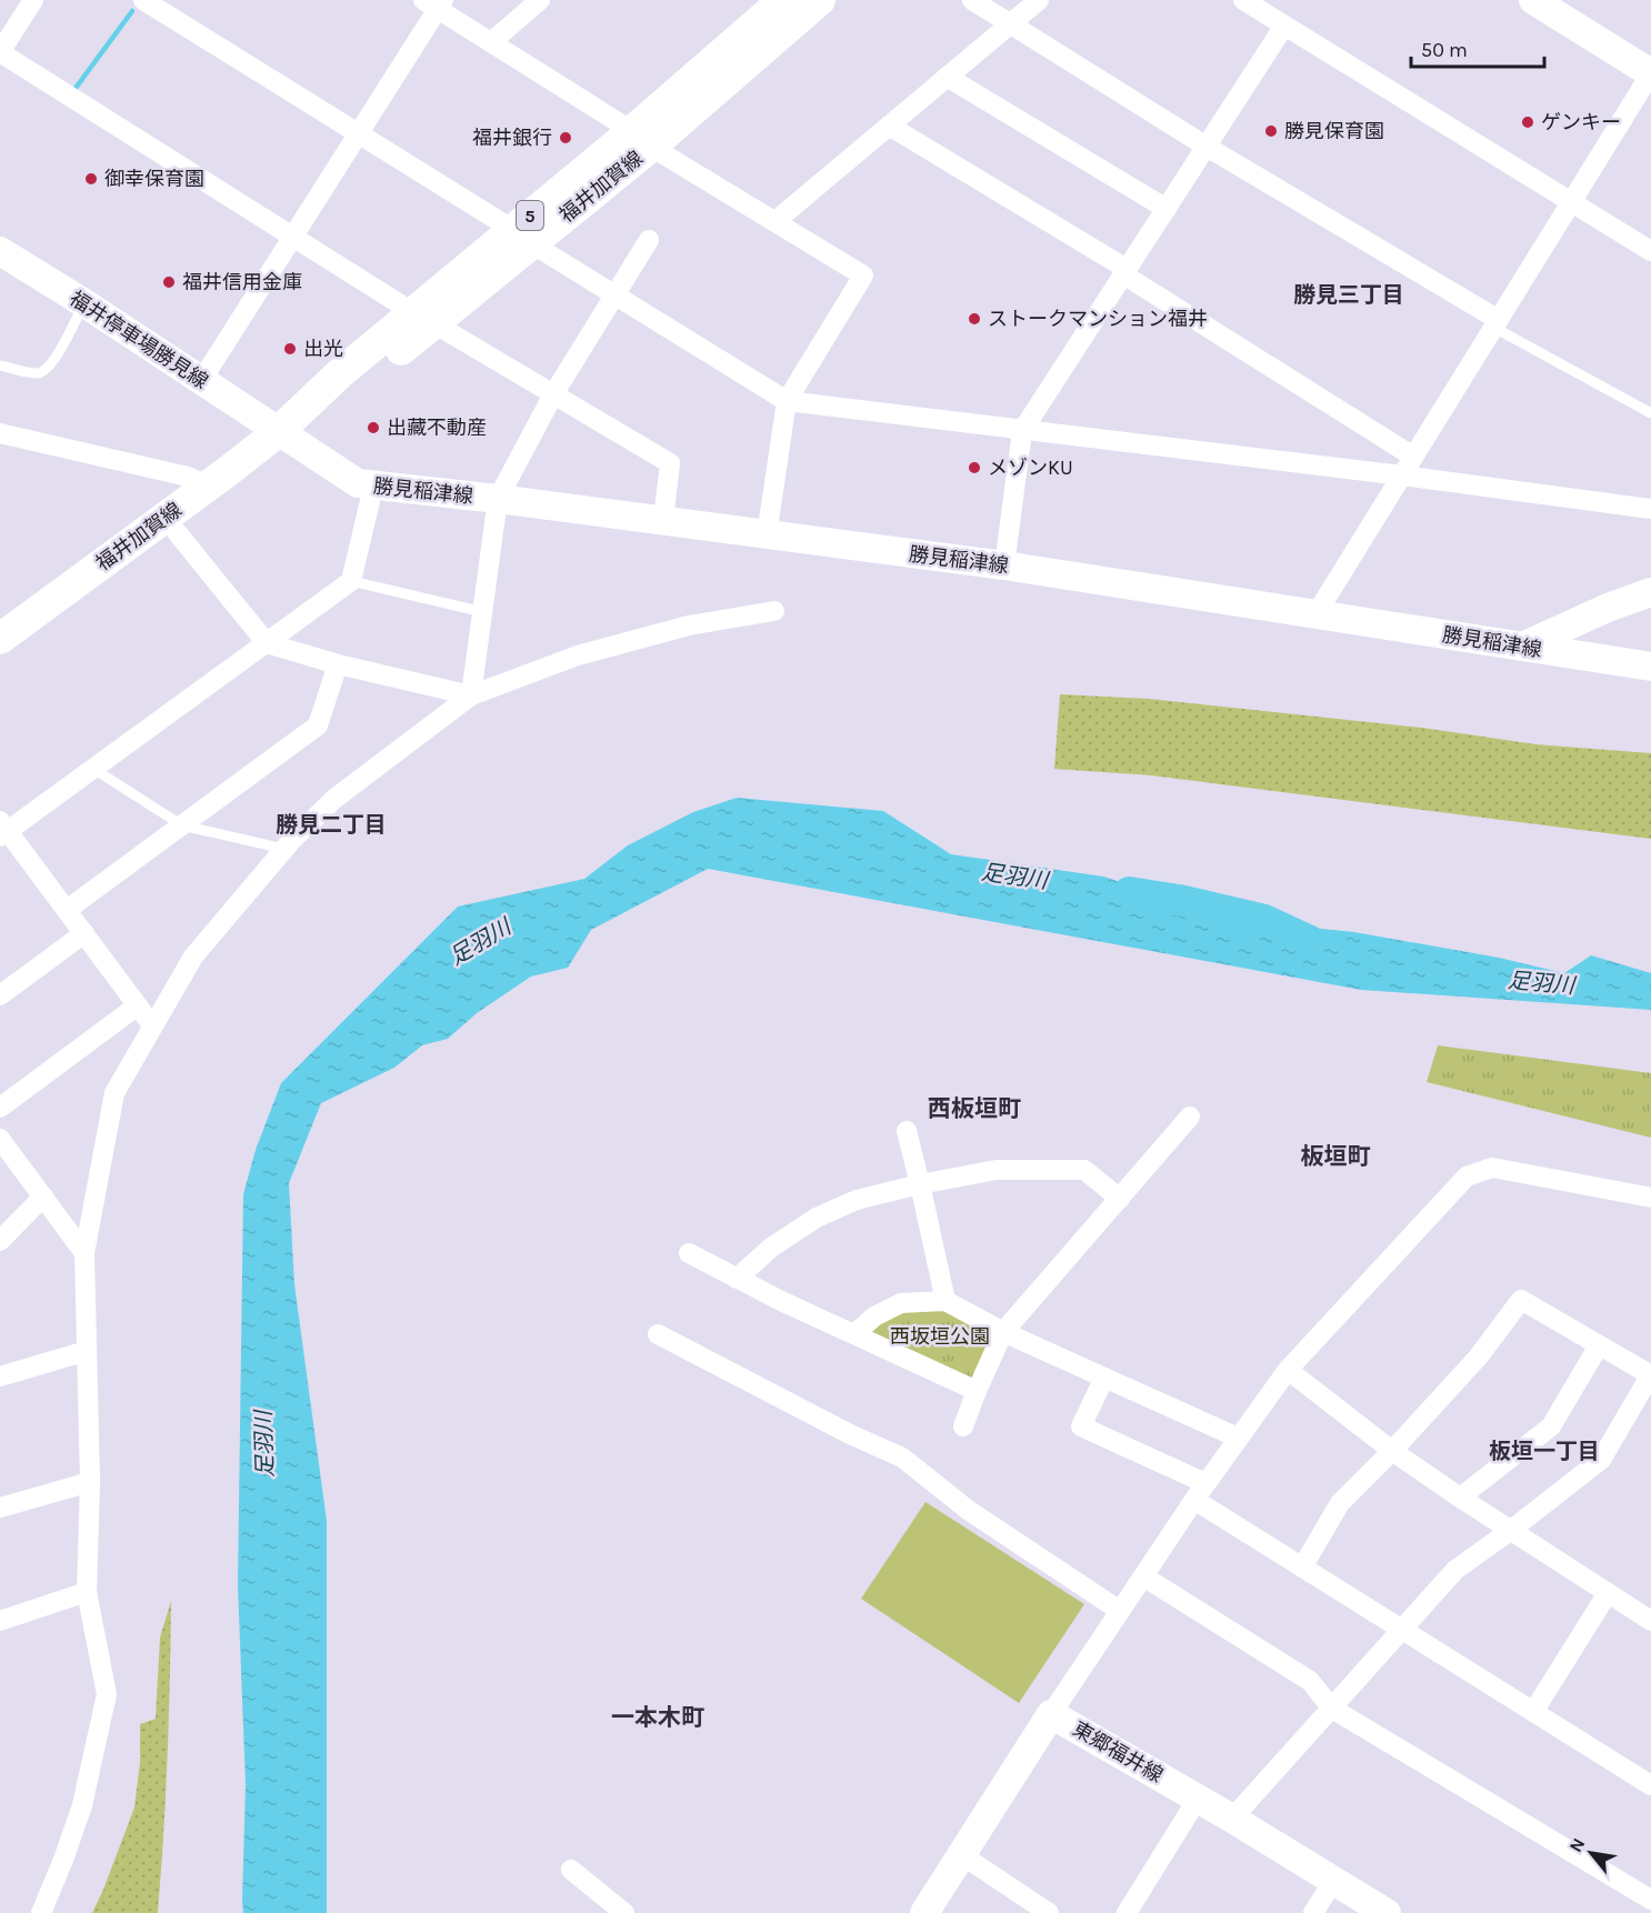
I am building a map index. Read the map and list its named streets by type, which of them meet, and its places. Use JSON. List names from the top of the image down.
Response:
{
  "streets": {
    "main road": [
      "福井加賀線",
      "5",
      "福井停車場勝見線",
      "勝見稲津線",
      "東郷福井線"
    ]
  },
  "crossings": [
    ["福井加賀線", "福井停車場勝見線"],
    ["福井加賀線", "勝見稲津線"],
    ["福井停車場勝見線", "勝見稲津線"]
  ],
  "districts": [
    "勝見三丁目",
    "勝見二丁目",
    "西板垣町",
    "板垣町",
    "板垣一丁目",
    "一本木町"
  ],
  "water": ["足羽川"],
  "parks": ["西坂垣公園"],
  "places": [
    "ゲンキー",
    "勝見保育園",
    "福井銀行",
    "御幸保育園",
    "福井信用金庫",
    "ストークマンション福井",
    "出光",
    "出藏不動産",
    "メゾンKU"
  ],
  "scale_bar": "50 m",
  "north": "top left"
}
